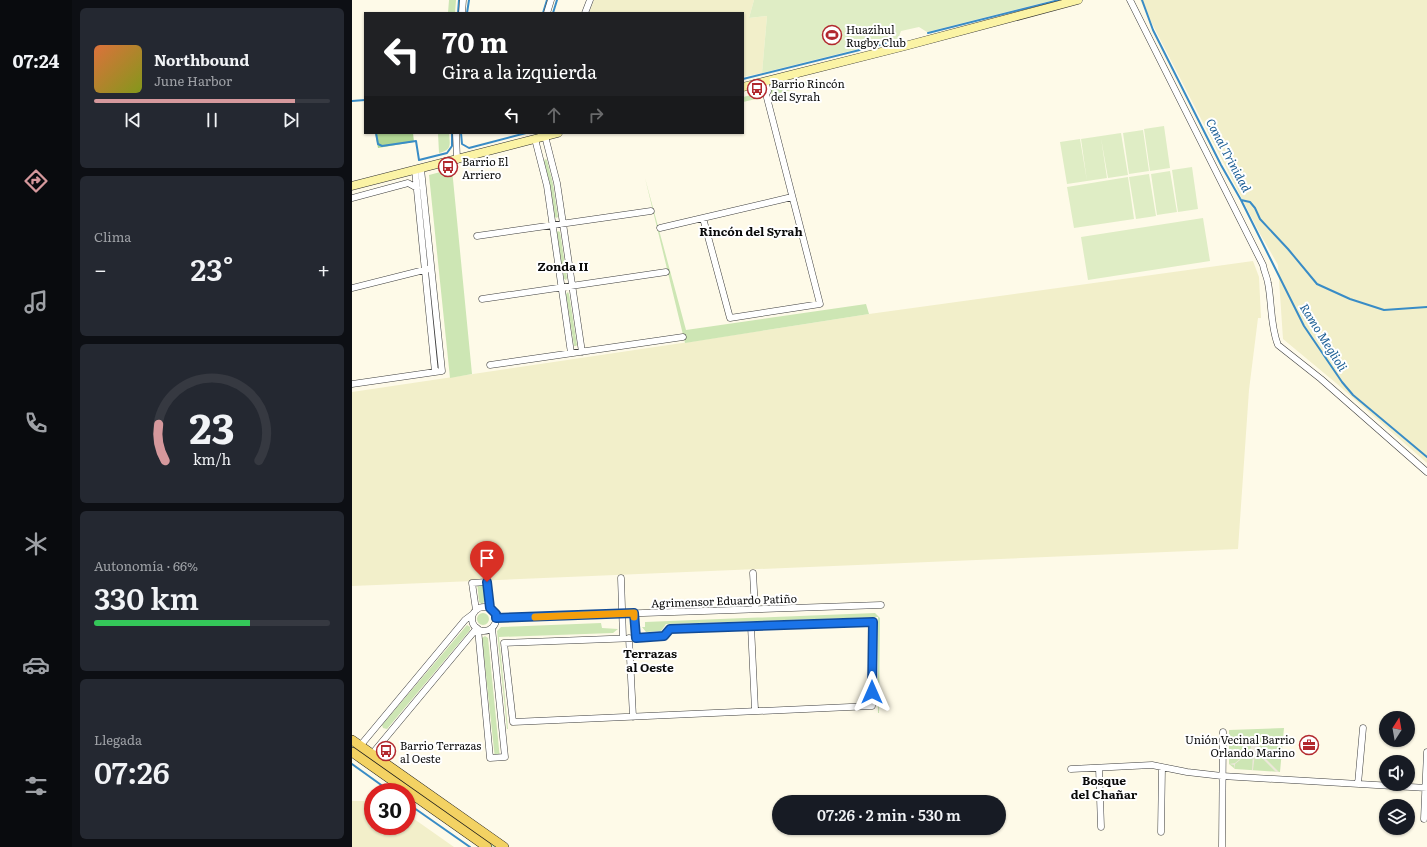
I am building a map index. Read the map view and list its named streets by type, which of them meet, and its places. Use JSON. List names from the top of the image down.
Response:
{
  "streets": {
    "street": ["Agrimensor Eduardo Patiño"]
  },
  "districts": [
    "Rincón del Syrah",
    "Zonda II",
    "Terrazas al Oeste",
    "Bosque del Chañar"
  ],
  "water": ["Canal Trinidad", "Ramo Meglioli"],
  "places": {
    "sports": ["Huazihul Rugby Club"],
    "bus stop": ["Barrio Rincón del Syrah", "Barrio El Arriero", "Barrio Terrazas al Oeste"],
    "office": ["Unión Vecinal Barrio Orlando Marino"]
  },
  "north": "top",
  "page": {
    "tabs": "07:24",
    "turn": ["70 m", "Gira a la izquierda"],
    "song": ["Northbound", "June Harbor"],
    "tile": [
      "Clima",
      ["Autonomía · 66%", "330 km"],
      ["Llegada", "07:26"]
    ],
    "heat": ["−", "23°", "+"],
    "limit": "30",
    "trip": "07:26 · 2 min · 530 m",
    "gauge": ["23", "km/h"]
  }
}
